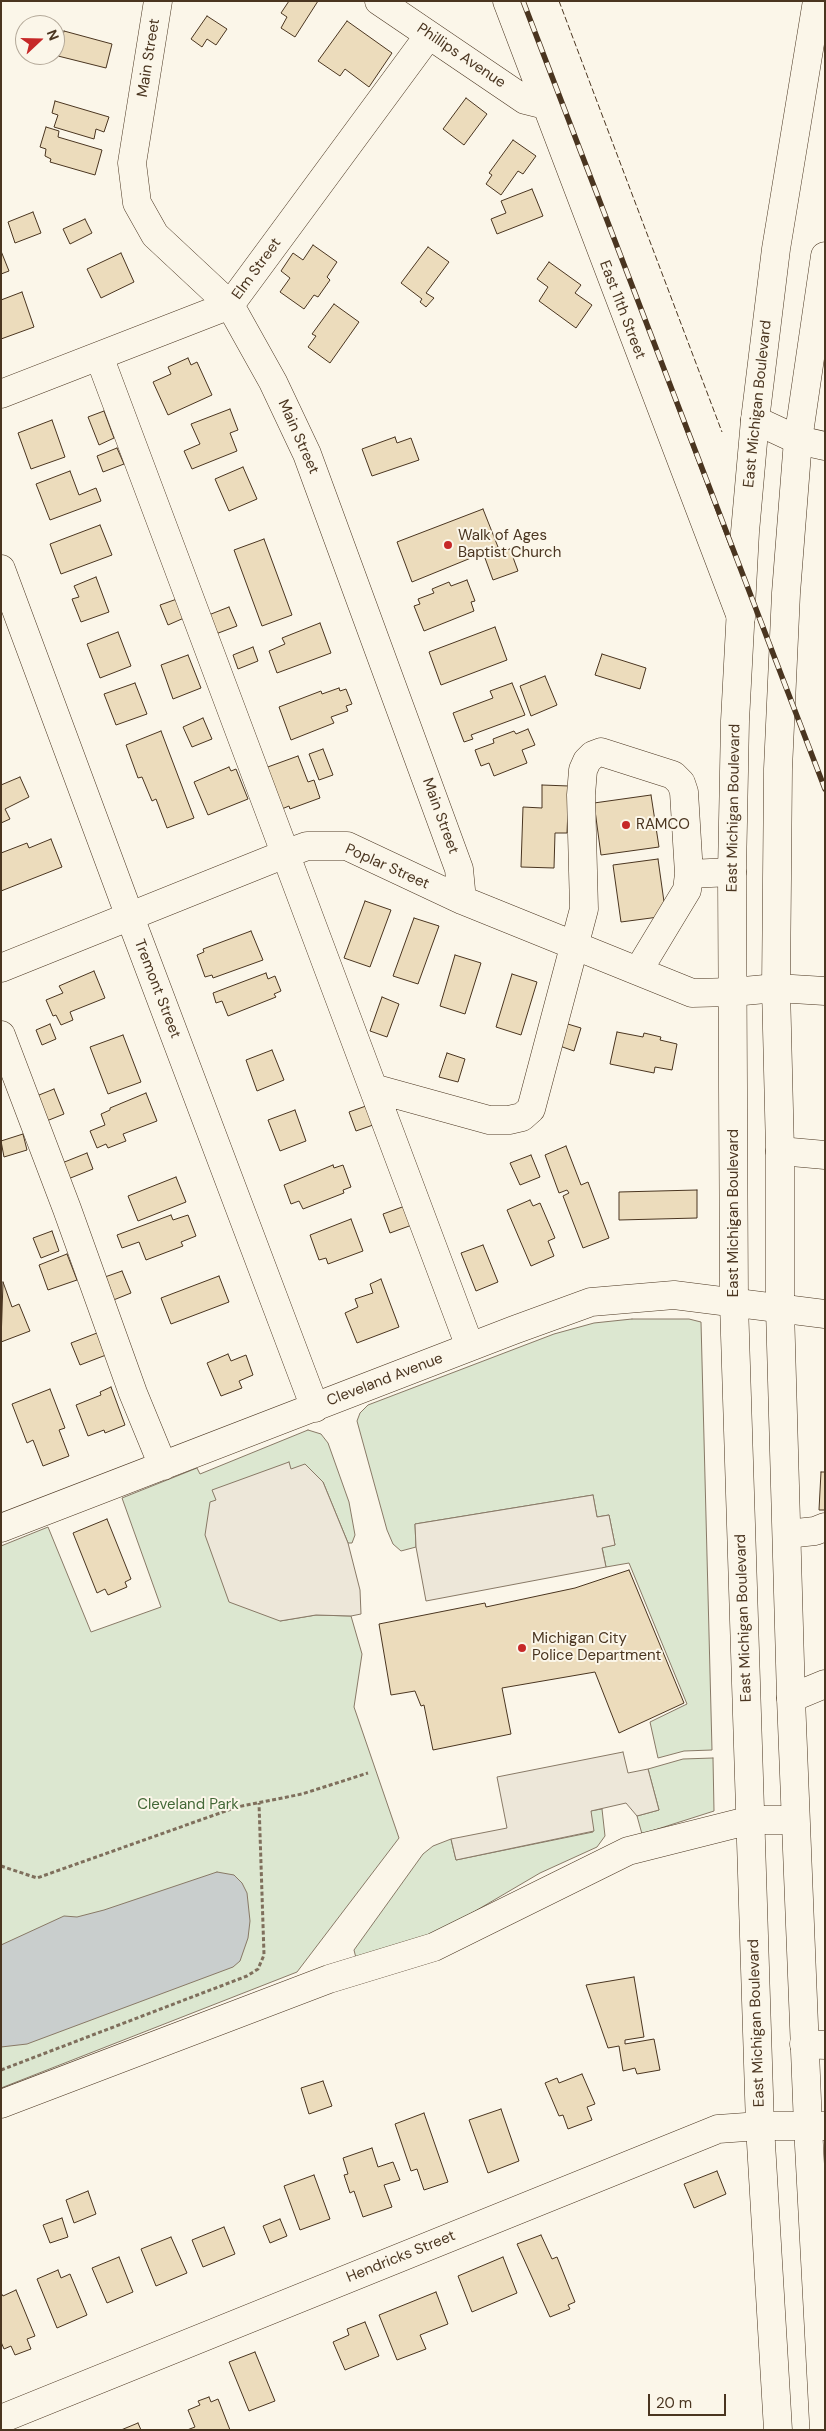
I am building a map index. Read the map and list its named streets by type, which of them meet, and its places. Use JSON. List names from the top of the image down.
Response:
{
  "streets": {
    "street": [
      "Phillips Avenue",
      "Main Street",
      "Elm Street",
      "East 11th Street",
      "East Michigan Boulevard",
      "Poplar Street",
      "Tremont Street",
      "Cleveland Avenue",
      "Hendricks Street"
    ]
  },
  "crossings": [
    ["Phillips Avenue", "Elm Street"],
    ["Phillips Avenue", "East 11th Street"],
    ["Main Street", "Elm Street"],
    ["Main Street", "Poplar Street"],
    ["East 11th Street", "East Michigan Boulevard"],
    ["East Michigan Boulevard", "Poplar Street"],
    ["East Michigan Boulevard", "Cleveland Avenue"],
    ["East Michigan Boulevard", "Hendricks Street"],
    ["Poplar Street", "Tremont Street"],
    ["Tremont Street", "Cleveland Avenue"]
  ],
  "parks": ["Cleveland Park"],
  "places": ["Walk of Ages Baptist Church", "RAMCO", "Michigan City Police Department"],
  "scale_bar": "20 m",
  "north": "right"
}
